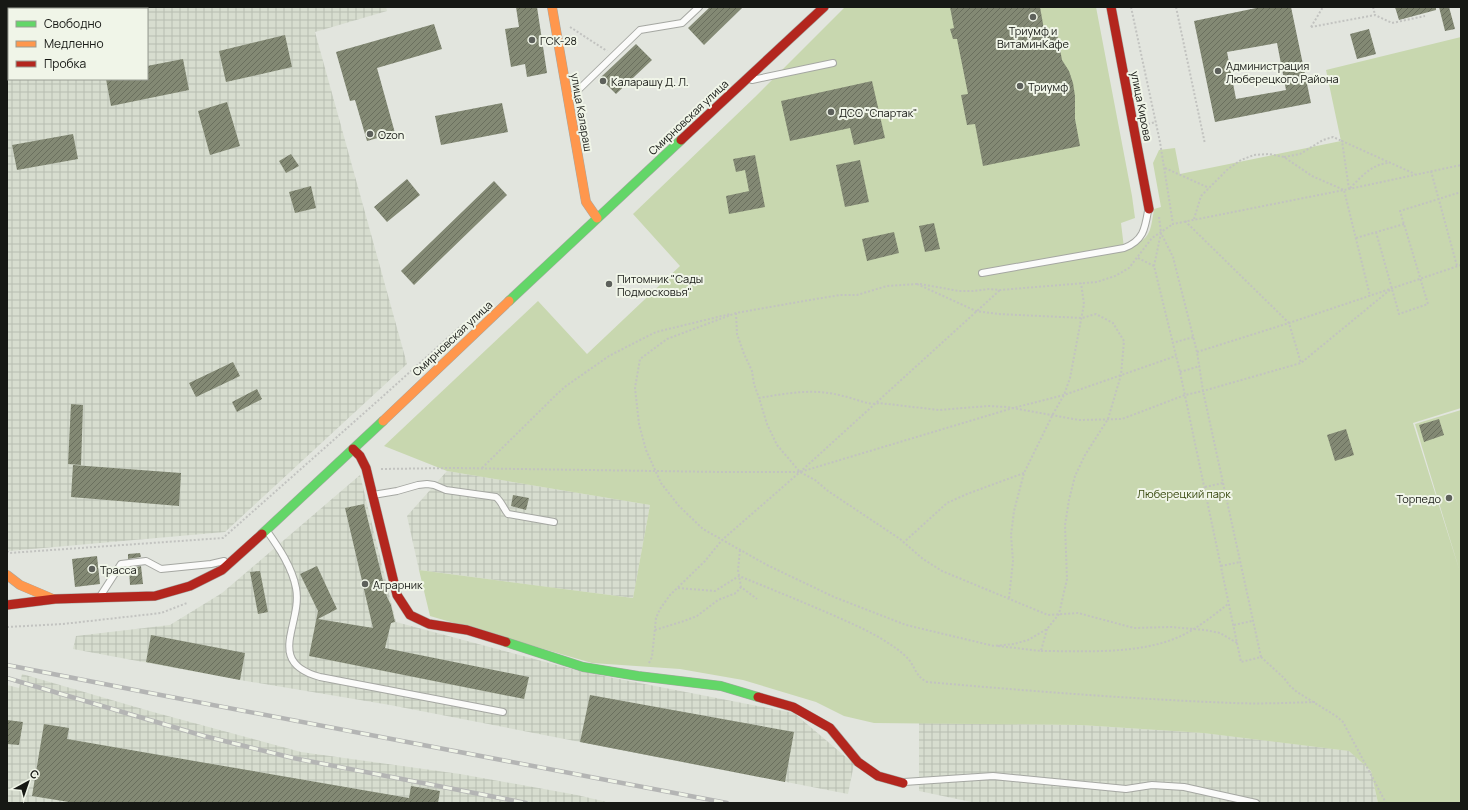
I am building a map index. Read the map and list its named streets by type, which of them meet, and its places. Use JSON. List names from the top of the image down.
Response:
{
  "streets": {
    "street": ["улица Кирова", "улица Калараш", "Смирновская улица"]
  },
  "crossings": [
    ["улица Калараш", "Смирновская улица"]
  ],
  "parks": ["Люберецкий парк"],
  "places": [
    "Триумф и ВитаминКафе",
    "ГСК-28",
    "Администрация Люберецкого Района",
    "Каларашу Д. Л.",
    "Триумф",
    "ДСО \"Спартак\"",
    "Ozon",
    "Питомник \"Сады Подмосковья\"",
    "Торпедо",
    "Трасса",
    "Аграрник"
  ],
  "legend": ["Свободно", "Медленно", "Пробка"],
  "north": "top right"
}
